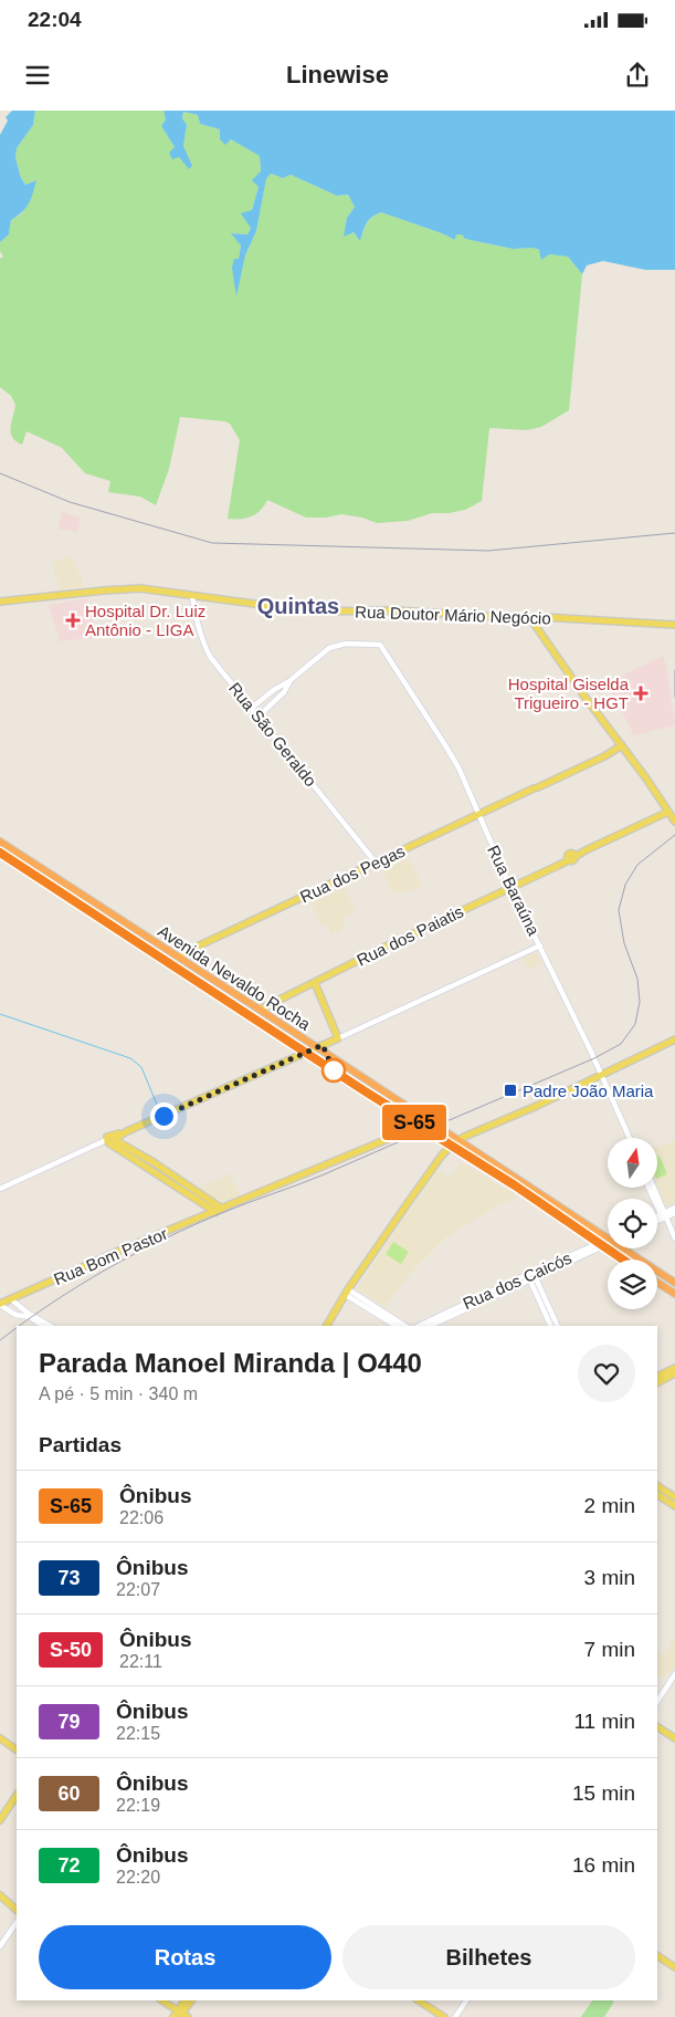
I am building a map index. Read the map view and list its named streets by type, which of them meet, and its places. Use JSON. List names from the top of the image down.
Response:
{
  "streets": {
    "highway": ["Avenida Nevaldo Rocha"],
    "main road": [
      "Rua Doutor Mário Negócio",
      "Rua dos Pegas",
      "Rua dos Paiatis",
      "Rua Bom Pastor"
    ],
    "street": ["Rua São Geraldo", "Rua Baraúna", "Rua dos Caicós"]
  },
  "crossings": [
    ["Rua Doutor Mário Negócio", "Rua São Geraldo"],
    ["Rua São Geraldo", "Rua dos Pegas"],
    ["Rua dos Pegas", "Rua Baraúna"],
    ["Rua dos Pegas", "Avenida Nevaldo Rocha"],
    ["Rua Baraúna", "Rua dos Paiatis"],
    ["Rua dos Paiatis", "Avenida Nevaldo Rocha"],
    ["Avenida Nevaldo Rocha", "Rua Bom Pastor"],
    ["Avenida Nevaldo Rocha", "Rua dos Caicós"]
  ],
  "districts": ["Quintas"],
  "places": {
    "health": ["Hospital Dr. Luiz Antônio - LIGA", "Hospital Giselda Trigueiro - HGT"],
    "transit": ["Padre João Maria"]
  },
  "lines": ["bus line S-65"],
  "north": "top",
  "page": {
    "status": "22:04",
    "header": "Linewise",
    "on_map": "S-65",
    "heading": [
      ["Parada Manoel Miranda | O440", "A pé · 5 min · 340 m"],
      "Partidas"
    ],
    "list": [
      {
        "mark": "S-65",
        "name": "Ônibus",
        "note": "22:06",
        "value": "2 min"
      },
      {
        "mark": "73",
        "name": "Ônibus",
        "note": "22:07",
        "value": "3 min"
      },
      {
        "mark": "S-50",
        "name": "Ônibus",
        "note": "22:11",
        "value": "7 min"
      },
      {
        "mark": "79",
        "name": "Ônibus",
        "note": "22:15",
        "value": "11 min"
      },
      {
        "mark": "60",
        "name": "Ônibus",
        "note": "22:19",
        "value": "15 min"
      },
      {
        "mark": "72",
        "name": "Ônibus",
        "note": "22:20",
        "value": "16 min"
      }
    ],
    "buttons": ["Rotas", "Bilhetes"]
  }
}
